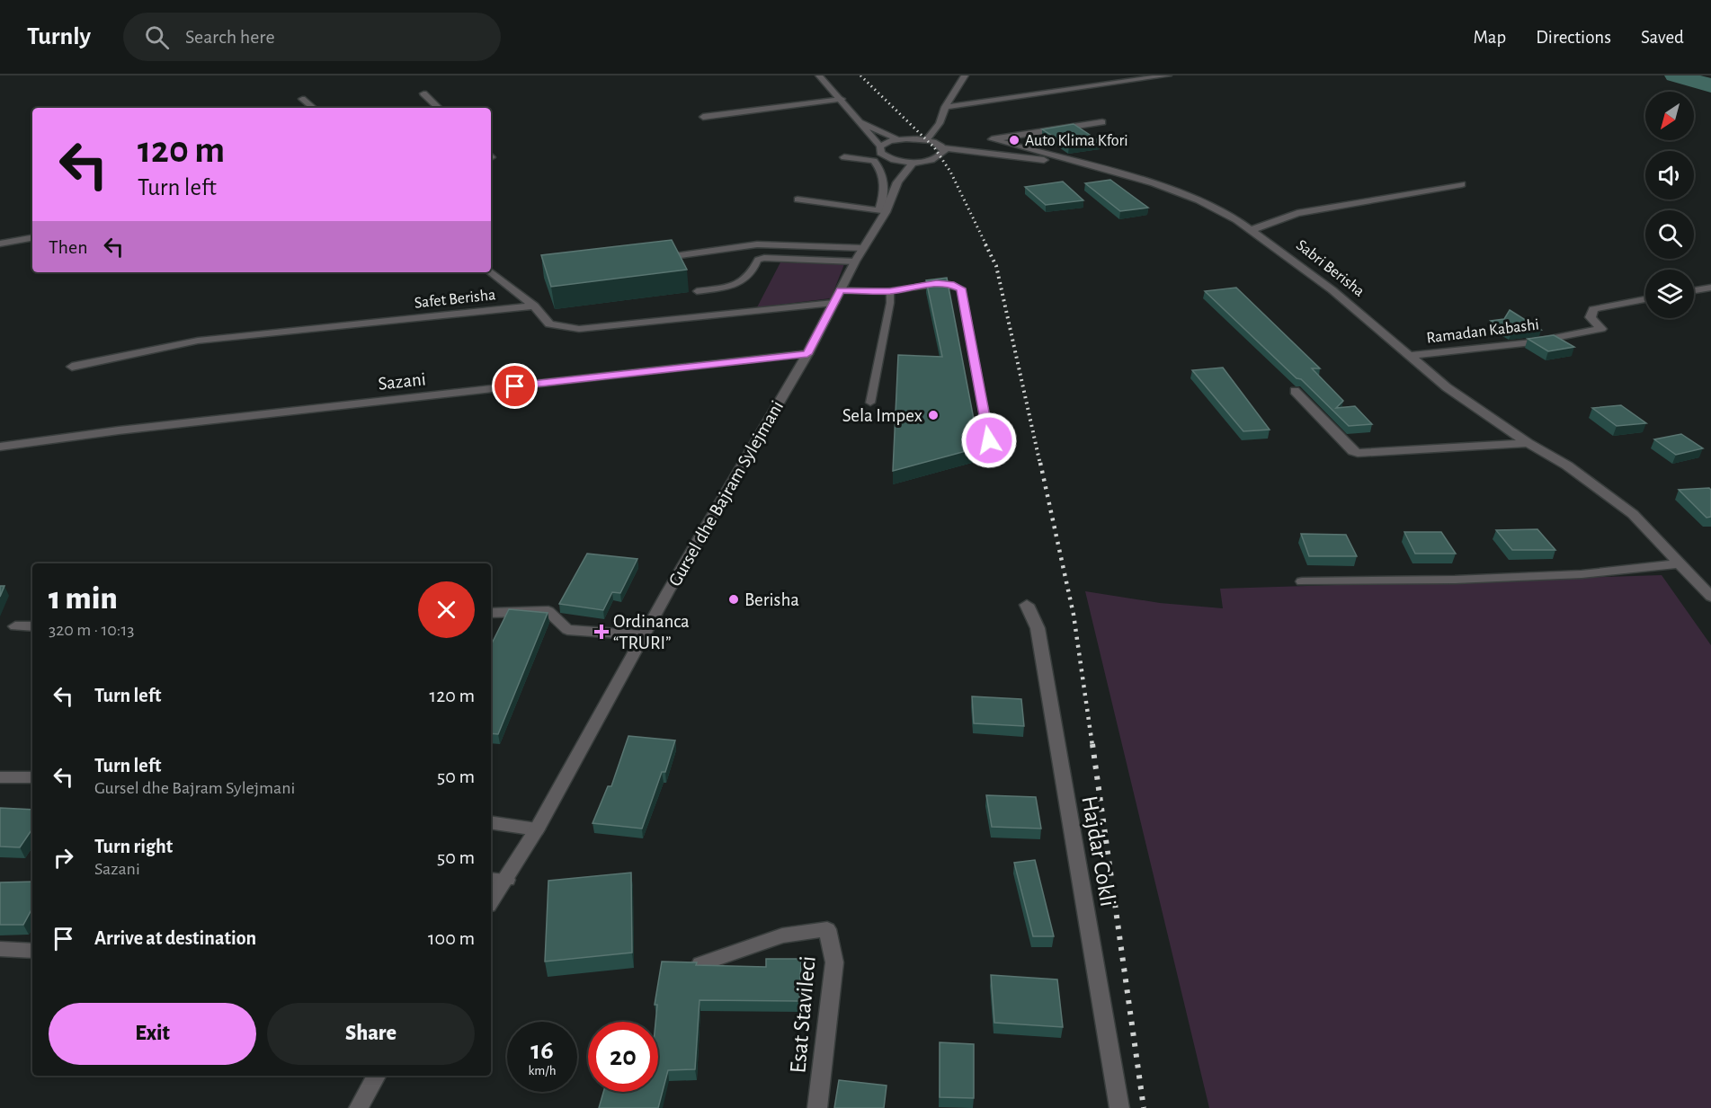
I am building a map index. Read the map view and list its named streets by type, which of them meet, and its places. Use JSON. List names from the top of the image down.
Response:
{
  "streets": {
    "street": [
      "Sabri Berisha",
      "Safet Berisha",
      "Ramadan Kabashi",
      "Sazani",
      "Gursel dhe Bajram Sylejmani",
      "Hajdar Cokli",
      "Esat Stavileci"
    ]
  },
  "crossings": [
    ["Sabri Berisha", "Ramadan Kabashi"],
    ["Sazani", "Gursel dhe Bajram Sylejmani"]
  ],
  "places": {
    "other": ["Auto Klima Kfori", "Sela Impex", "Berisha"],
    "health": ["Ordinanca “TRURI”"]
  },
  "north": "bottom left",
  "page": {
    "header": "Turnly",
    "search": "Search here",
    "nav": ["Map", "Directions", "Saved"],
    "turn": ["120 m", "Turn left"],
    "then": "Then",
    "heading": ["1 min", "320 m · 10:13"],
    "list": [
      {
        "name": "Turn left",
        "value": "120 m"
      },
      {
        "name": "Turn left",
        "note": "Gursel dhe Bajram Sylejmani",
        "value": "50 m"
      },
      {
        "name": "Turn right",
        "note": "Sazani",
        "value": "50 m"
      },
      {
        "name": "Arrive at destination",
        "value": "100 m"
      }
    ],
    "buttons": ["Exit", "Share"],
    "speed": "16 km/h",
    "limit": "20"
  }
}
